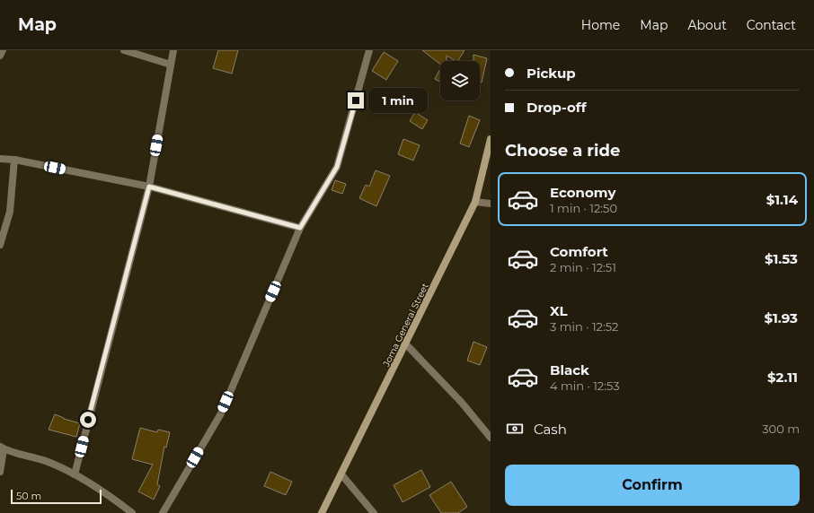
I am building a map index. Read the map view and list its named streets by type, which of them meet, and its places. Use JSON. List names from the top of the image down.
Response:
{
  "streets": {
    "street": ["Joma General Street"]
  },
  "scale_bar": "50 m",
  "page": {
    "header": "Map",
    "nav": [
      "Home",
      "Map",
      "About",
      "Contact"
    ],
    "banner": ["Pickup", "Drop-off"],
    "bubble": "1 min",
    "heading": "Choose a ride",
    "list": [
      {
        "name": "Economy",
        "note": "1 min · 12:50",
        "value": "$1.14"
      },
      {
        "name": "Comfort",
        "note": "2 min · 12:51",
        "value": "$1.53"
      },
      {
        "name": "XL",
        "note": "3 min · 12:52",
        "value": "$1.93"
      },
      {
        "name": "Black",
        "note": "4 min · 12:53",
        "value": "$2.11"
      }
    ],
    "pay": ["Cash", "300 m"],
    "buttons": "Confirm",
    "scale": "50 m"
  }
}
